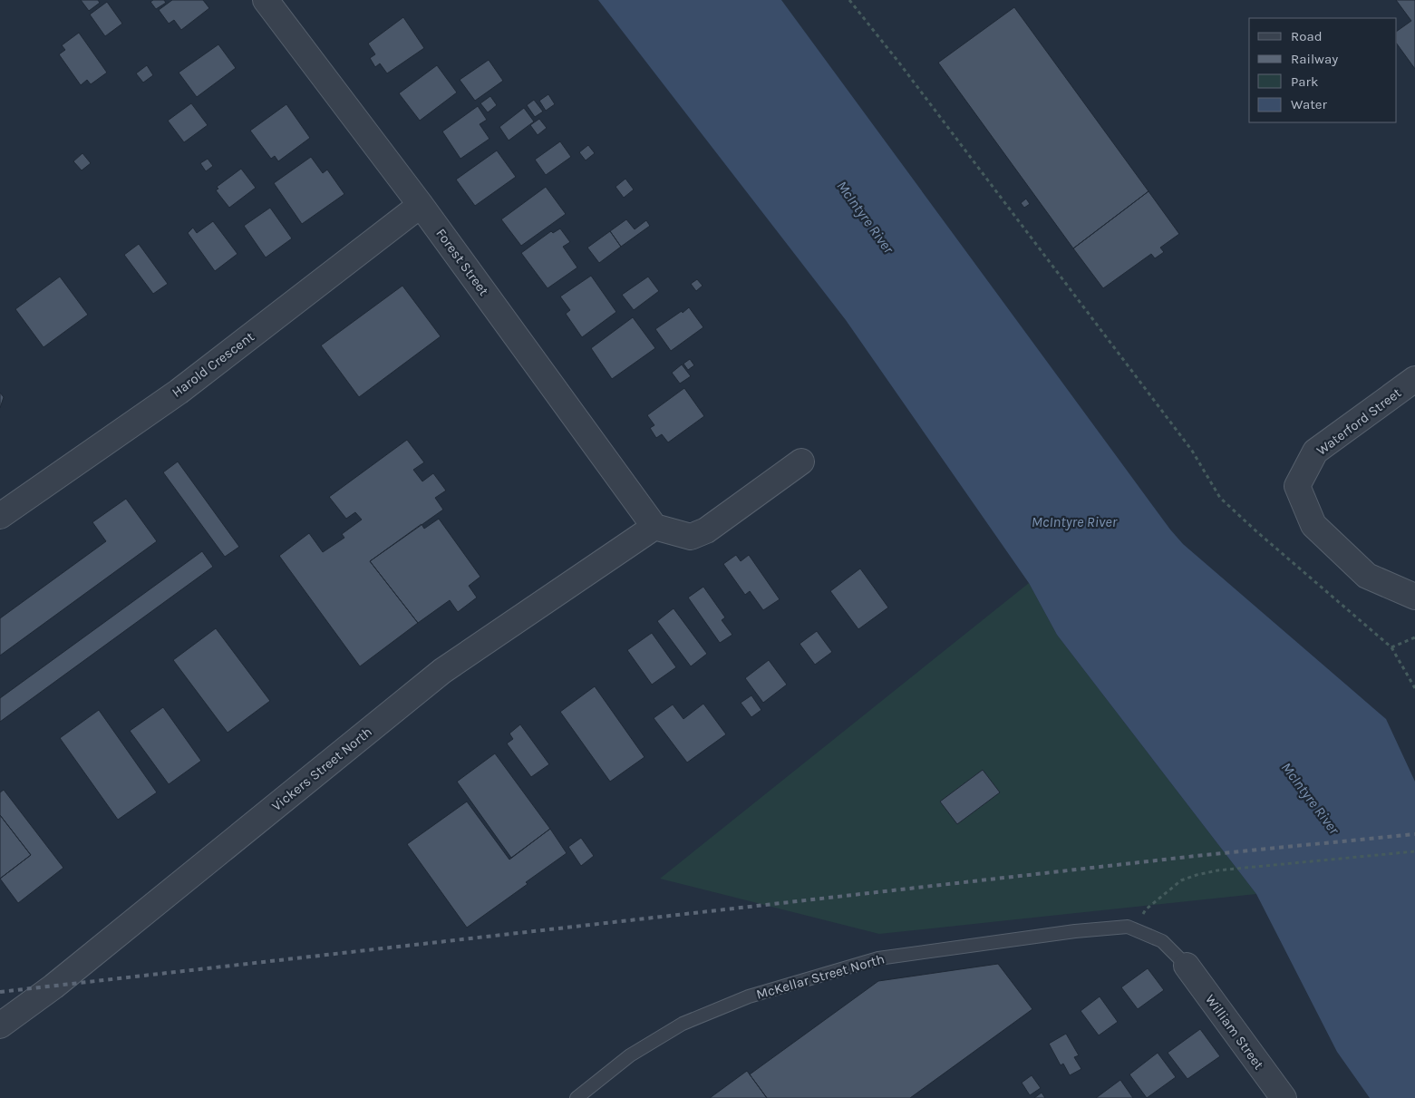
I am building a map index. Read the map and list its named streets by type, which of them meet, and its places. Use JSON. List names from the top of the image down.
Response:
{
  "streets": {
    "street": [
      "Forest Street",
      "Harold Crescent",
      "Waterford Street",
      "Vickers Street North",
      "William Street"
    ],
    "lane": ["McKellar Street North"]
  },
  "crossings": [
    ["Forest Street", "Harold Crescent"],
    ["Forest Street", "Vickers Street North"],
    ["McKellar Street North", "William Street"]
  ],
  "water": ["McIntyre River"],
  "legend": [
    "Road",
    "Railway",
    "Park",
    "Water"
  ]
}
